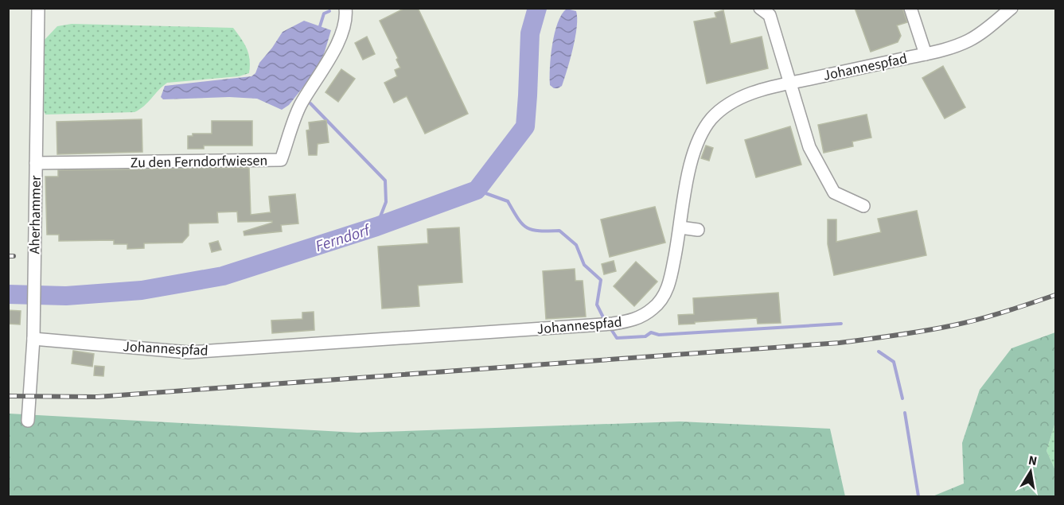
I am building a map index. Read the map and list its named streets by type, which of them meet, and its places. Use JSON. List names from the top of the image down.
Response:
{
  "streets": {
    "street": ["Johannespfad", "Zu den Ferndorfwiesen", "Aherhammer"]
  },
  "crossings": [
    ["Johannespfad", "Aherhammer"],
    ["Zu den Ferndorfwiesen", "Aherhammer"]
  ],
  "water": ["Ferndorf"],
  "north": "top"
}
